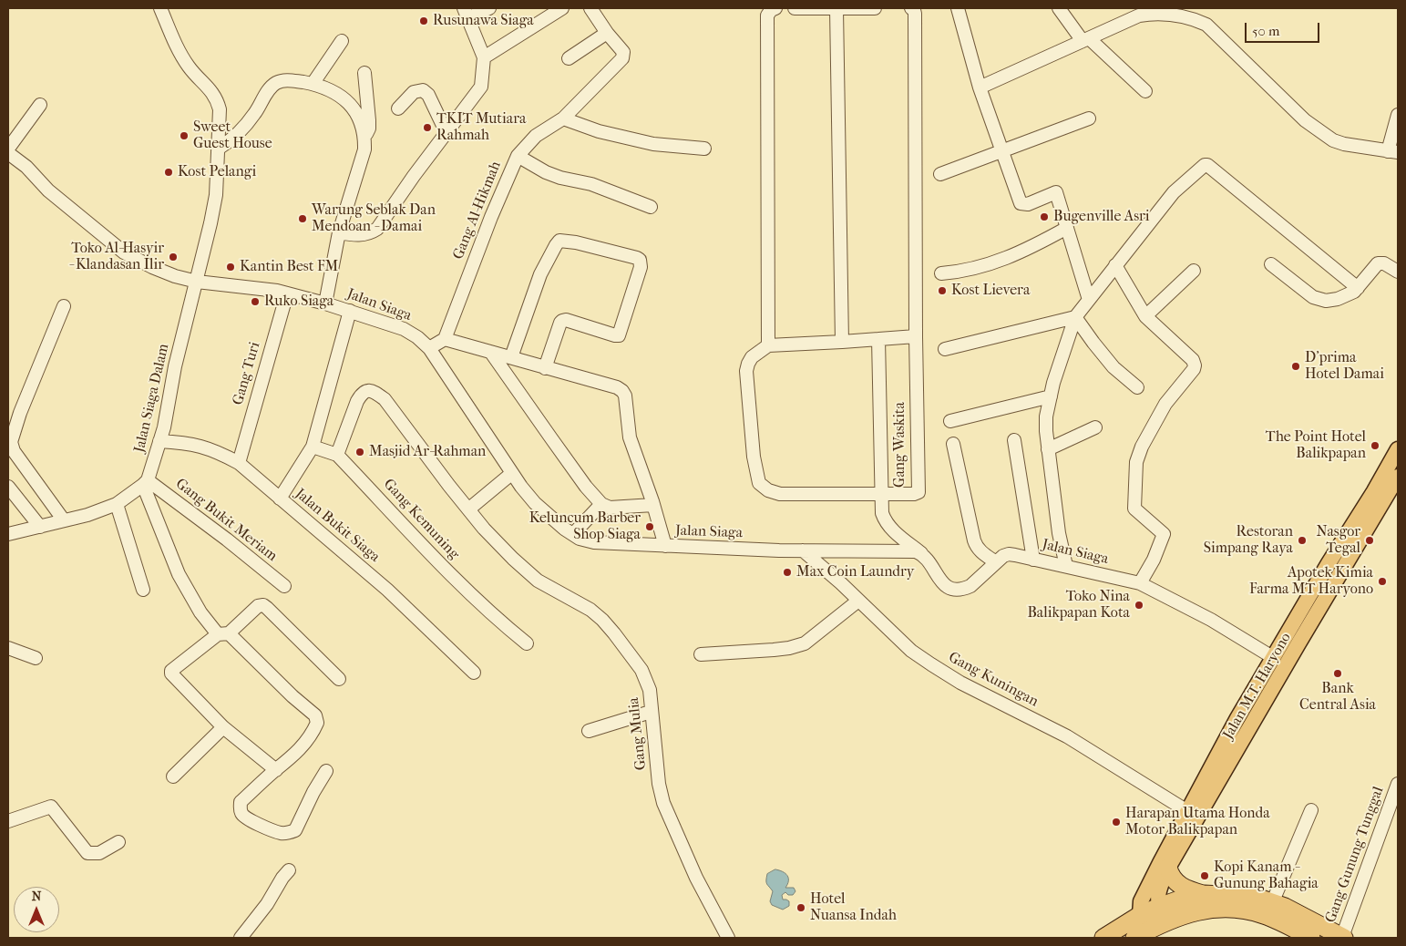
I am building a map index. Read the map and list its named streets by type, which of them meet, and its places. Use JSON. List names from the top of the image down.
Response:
{
  "streets": {
    "main road": ["Jalan M.T. Haryono"],
    "street": [
      "Gang Al-Hikmah",
      "Jalan Siaga",
      "Gang Turi",
      "Jalan Siaga Dalam",
      "Gang Waskita",
      "Gang Kemuning",
      "Gang Bukit Meriam",
      "Jalan Bukit Siaga",
      "Gang Kuningan",
      "Gang Mulia",
      "Gang Gunung Tunggal"
    ]
  },
  "crossings": [
    ["Jalan Siaga", "Gang Turi"],
    ["Jalan Siaga", "Jalan Siaga Dalam"],
    ["Jalan Siaga", "Gang Waskita"],
    ["Jalan Siaga", "Gang Kuningan"],
    ["Jalan Siaga", "Jalan M.T. Haryono"],
    ["Gang Turi", "Jalan Bukit Siaga"],
    ["Jalan Siaga Dalam", "Gang Bukit Meriam"],
    ["Jalan Siaga Dalam", "Jalan Bukit Siaga"],
    ["Gang Kemuning", "Gang Mulia"],
    ["Gang Kuningan", "Jalan M.T. Haryono"]
  ],
  "places": [
    "Rusunawa Siaga",
    "TKIT Mutiara Rahmah",
    "Sweet Guest House",
    "Kost Pelangi",
    "Bugenville Asri",
    "Warung Seblak Dan Mendoan - Damai",
    "Toko Al-Hasyir - Klandasan Ilir",
    "Kantin Best FM",
    "Kost Lievera",
    "Ruko Siaga",
    "D'prima Hotel Damai",
    "The Point Hotel Balikpapan",
    "Masjid Ar-Rahman",
    "Keluncum Barber Shop Siaga",
    "Restoran Simpang Raya",
    "Nasgor Tegal",
    "Max Coin Laundry",
    "Apotek Kimia Farma MT Haryono",
    "Toko Nina Balikpapan Kota",
    "Bank Central Asia",
    "Harapan Utama Honda Motor Balikpapan",
    "Kopi Kanam - Gunung Bahagia",
    "Hotel Nuansa Indah"
  ],
  "scale_bar": "50 m",
  "north": "top"
}
